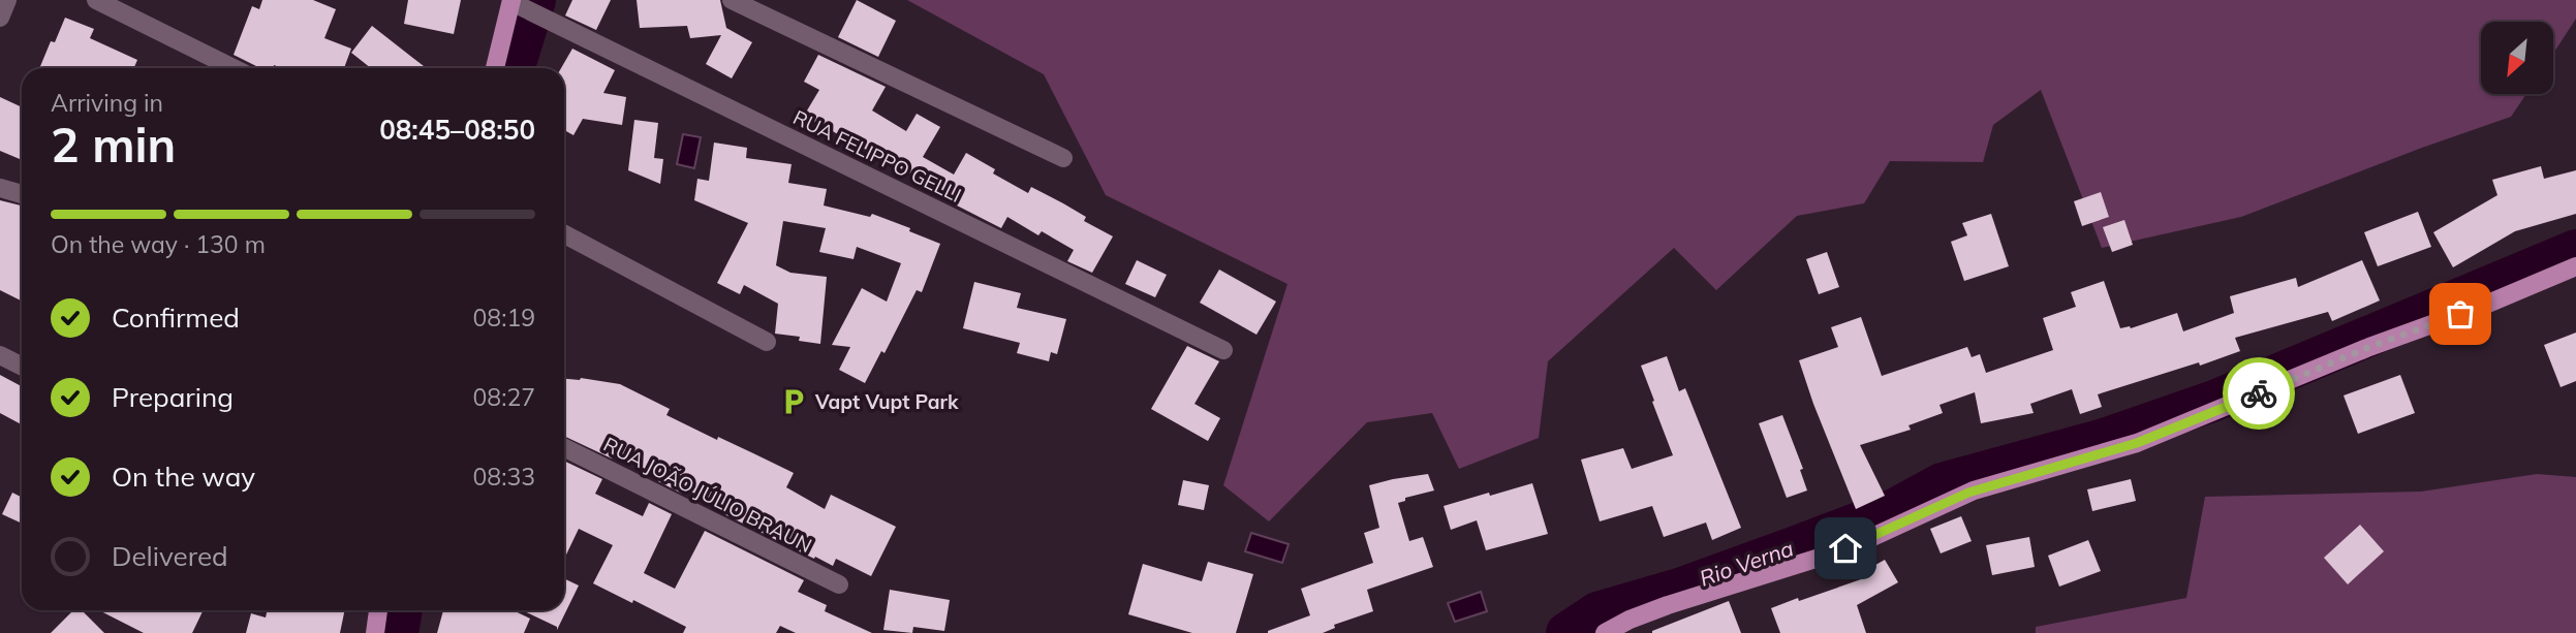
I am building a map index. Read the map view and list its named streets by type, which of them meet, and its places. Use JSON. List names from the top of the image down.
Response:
{
  "streets": {
    "street": ["RUA FELIPPO GELLI", "RUA JOÃO JÚLIO BRAUN"]
  },
  "water": ["Rio Verna"],
  "places": {
    "parking": ["Vapt Vupt Park"]
  },
  "north": "bottom left",
  "page": {
    "heading": ["2 min", "Arriving in", "08:45–08:50"],
    "bar": "On the way · 130 m",
    "list": [
      ["Confirmed", "08:19"],
      ["Preparing", "08:27"],
      ["On the way", "08:33"],
      "Delivered"
    ]
  }
}
